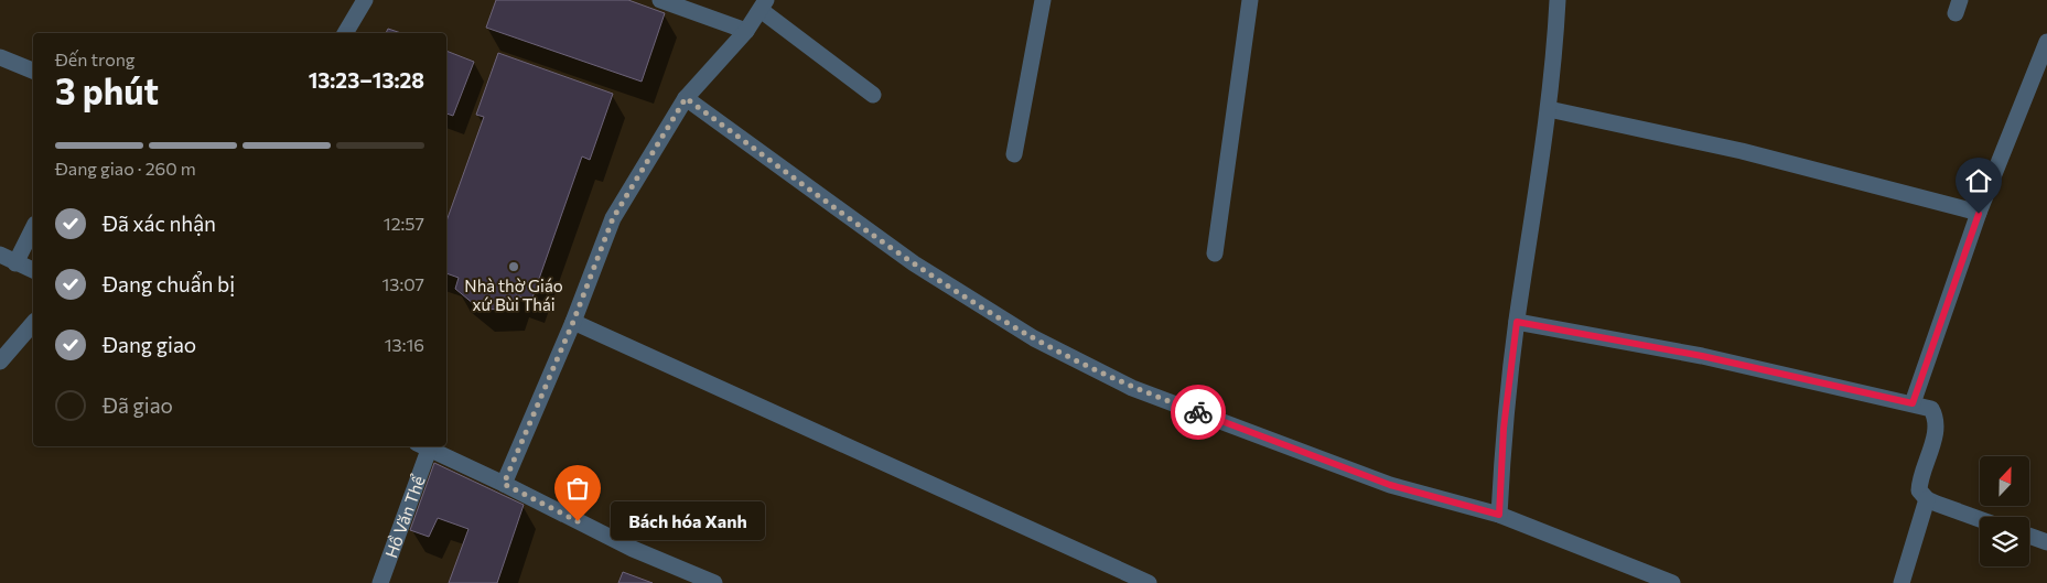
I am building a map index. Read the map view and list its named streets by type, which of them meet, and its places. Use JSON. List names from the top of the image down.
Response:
{
  "streets": {
    "street": ["Hồ Văn Thể"]
  },
  "places": ["Nhà thờ Giáo xứ Bùi Thái", "Bách hóa Xanh"],
  "north": "top",
  "page": {
    "heading": ["3 phút", "Đến trong", "13:23–13:28"],
    "bar": "Đang giao · 260 m",
    "list": [
      ["Đã xác nhận", "12:57"],
      ["Đang chuẩn bị", "13:07"],
      ["Đang giao", "13:16"],
      "Đã giao"
    ],
    "bubble": "Bách hóa Xanh"
  }
}
